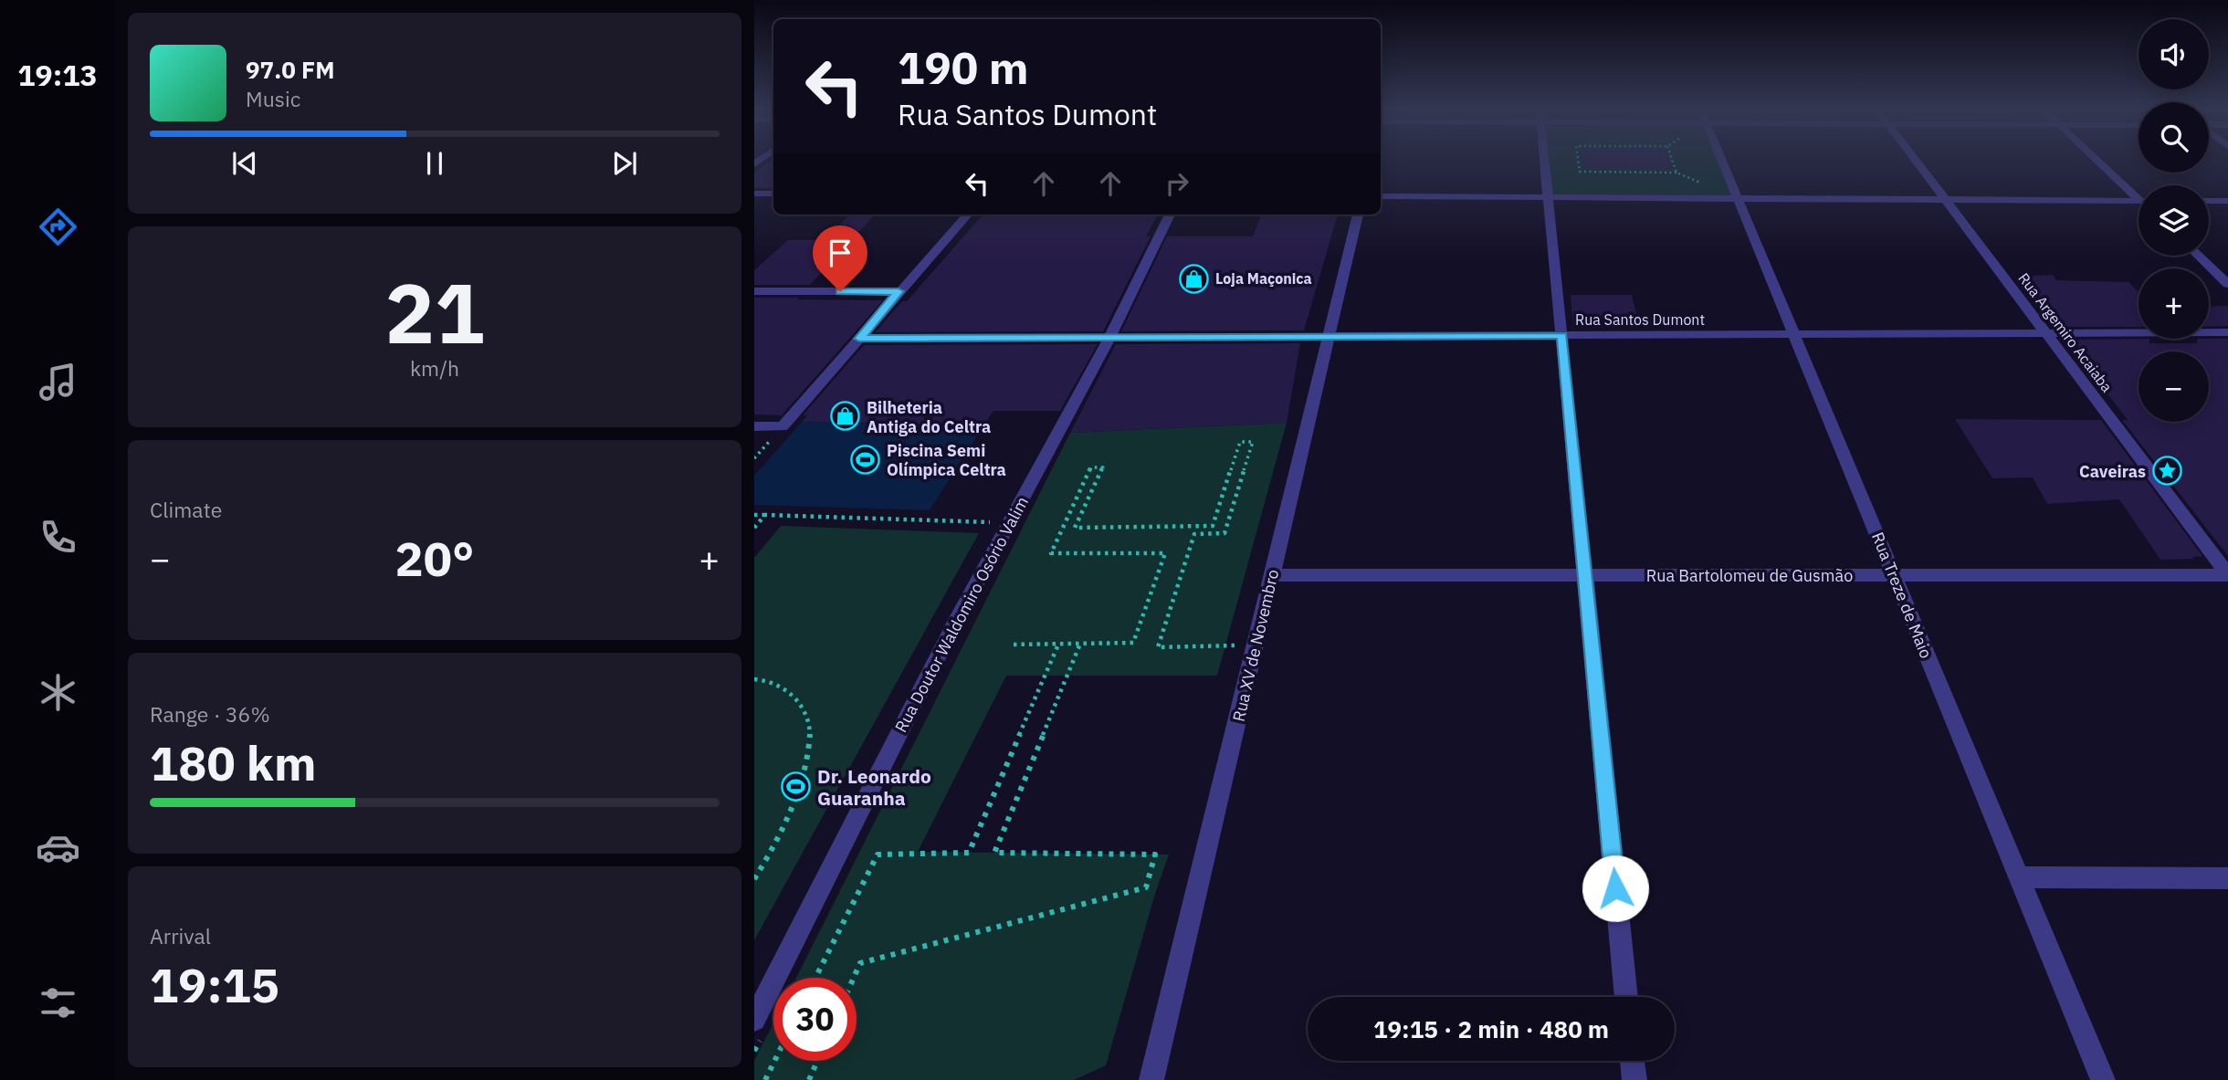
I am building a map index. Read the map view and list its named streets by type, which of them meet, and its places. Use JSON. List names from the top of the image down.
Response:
{
  "streets": {
    "street": [
      "Rua Santos Dumont",
      "Rua Argemiro Acaiaba",
      "Rua Bartolomeu de Gusmão",
      "Rua Treze de Maio",
      "Rua Doutor Waldomiro Osório Valim",
      "Rua XV de Novembro"
    ]
  },
  "crossings": [
    ["Rua Santos Dumont", "Rua Argemiro Acaiaba"],
    ["Rua Santos Dumont", "Rua Treze de Maio"],
    ["Rua Santos Dumont", "Rua Doutor Waldomiro Osório Valim"],
    ["Rua Santos Dumont", "Rua XV de Novembro"],
    ["Rua Argemiro Acaiaba", "Rua Bartolomeu de Gusmão"],
    ["Rua Bartolomeu de Gusmão", "Rua Treze de Maio"],
    ["Rua Bartolomeu de Gusmão", "Rua XV de Novembro"]
  ],
  "places": {
    "shop": ["Loja Maçonica", "Bilheteria Antiga do Celtra"],
    "sports": ["Piscina Semi Olímpica Celtra", "Dr. Leonardo Guaranha"],
    "place": ["Caveiras"]
  },
  "page": {
    "tabs": "19:13",
    "map_buttons": ["+", "−"],
    "turn": ["190 m", "Rua Santos Dumont"],
    "song": ["97.0 FM", "Music"],
    "tile": [
      ["21", "km/h"],
      "Climate",
      ["Range · 36%", "180 km"],
      ["Arrival", "19:15"]
    ],
    "heat": ["−", "20°", "+"],
    "limit": "30",
    "trip": "19:15 · 2 min · 480 m"
  }
}
